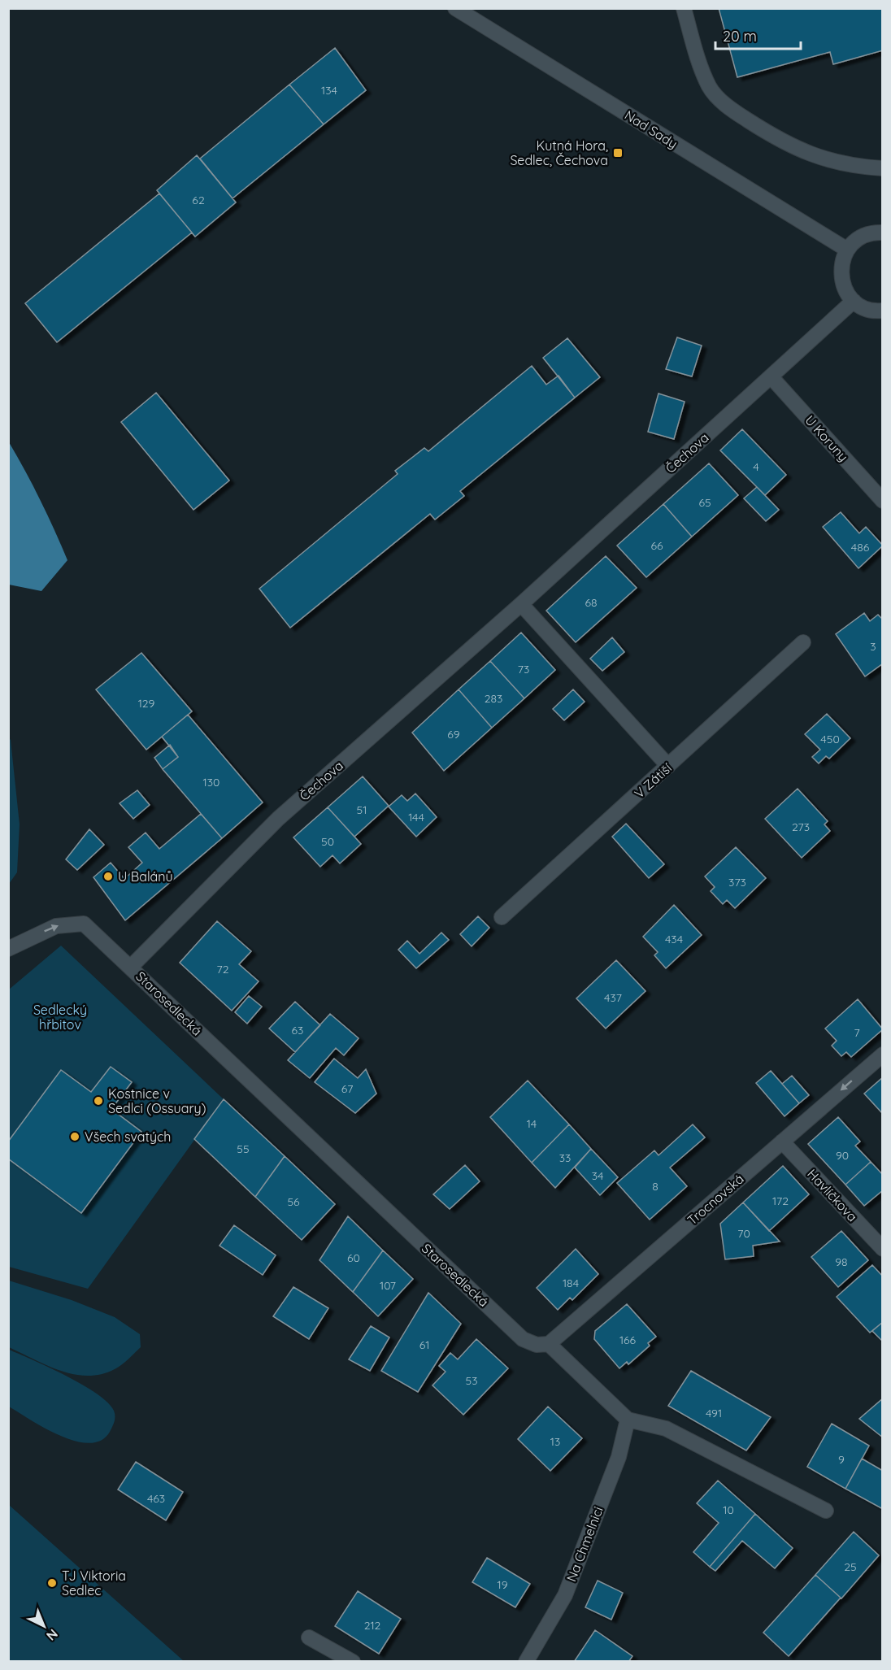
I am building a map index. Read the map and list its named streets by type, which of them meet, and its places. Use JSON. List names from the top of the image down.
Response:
{
  "streets": {
    "street": [
      "Nad Sady",
      "U Koruny",
      "Čechova",
      "V Zátiší",
      "Starosedlecká",
      "Havlíčkova",
      "Trocnovská",
      "Na Chmelnici"
    ]
  },
  "crossings": [
    ["U Koruny", "Čechova"],
    ["Čechova", "Starosedlecká"],
    ["Starosedlecká", "Trocnovská"],
    ["Havlíčkova", "Trocnovská"]
  ],
  "parks": ["Sedlecký hřbitov"],
  "places": {
    "transit": ["Kutná Hora, Sedlec, Čechova"],
    "other": [
      "U Balánů",
      "Kostnice v Sedlci (Ossuary)",
      "Všech svatých",
      "TJ Viktoria Sedlec"
    ]
  },
  "house_numbers": [
    "134",
    "62",
    "4",
    "65",
    "66",
    "486",
    "68",
    "3",
    "73",
    "283",
    "129",
    "69",
    "450",
    "130",
    "51",
    "144",
    "273",
    "50",
    "373",
    "434",
    "72",
    "437",
    "63",
    "7",
    "67",
    "14",
    "55",
    "90",
    "33",
    "34",
    "8",
    "172",
    "56",
    "70",
    "60",
    "98",
    "184",
    "107",
    "166",
    "61",
    "53",
    "491",
    "13",
    "9",
    "463",
    "10",
    "25",
    "19",
    "212"
  ],
  "scale_bar": "20 m",
  "north": "bottom right"
}
